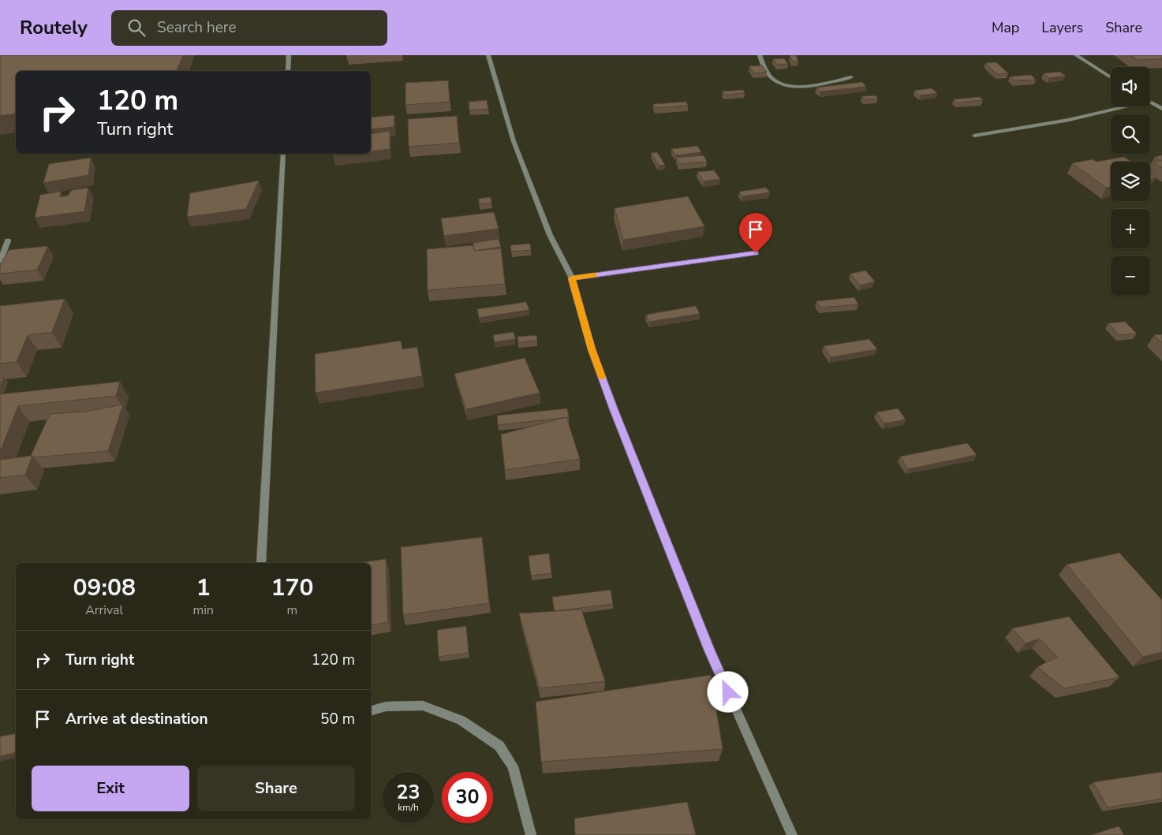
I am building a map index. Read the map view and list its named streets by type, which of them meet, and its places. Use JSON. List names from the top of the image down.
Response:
{
  "page": {
    "header": "Routely",
    "search": "Search here",
    "nav": ["Map", "Layers", "Share"],
    "map_buttons": ["+", "−"],
    "turn": ["120 m", "Turn right"],
    "eta": [
      "09:08",
      "Arrival",
      "1",
      "min",
      "170",
      "m"
    ],
    "list": [
      {
        "name": "Turn right",
        "value": "120 m"
      },
      {
        "name": "Arrive at destination",
        "value": "50 m"
      }
    ],
    "buttons": ["Exit", "Share"],
    "speed": "23 km/h",
    "limit": "30"
  }
}
